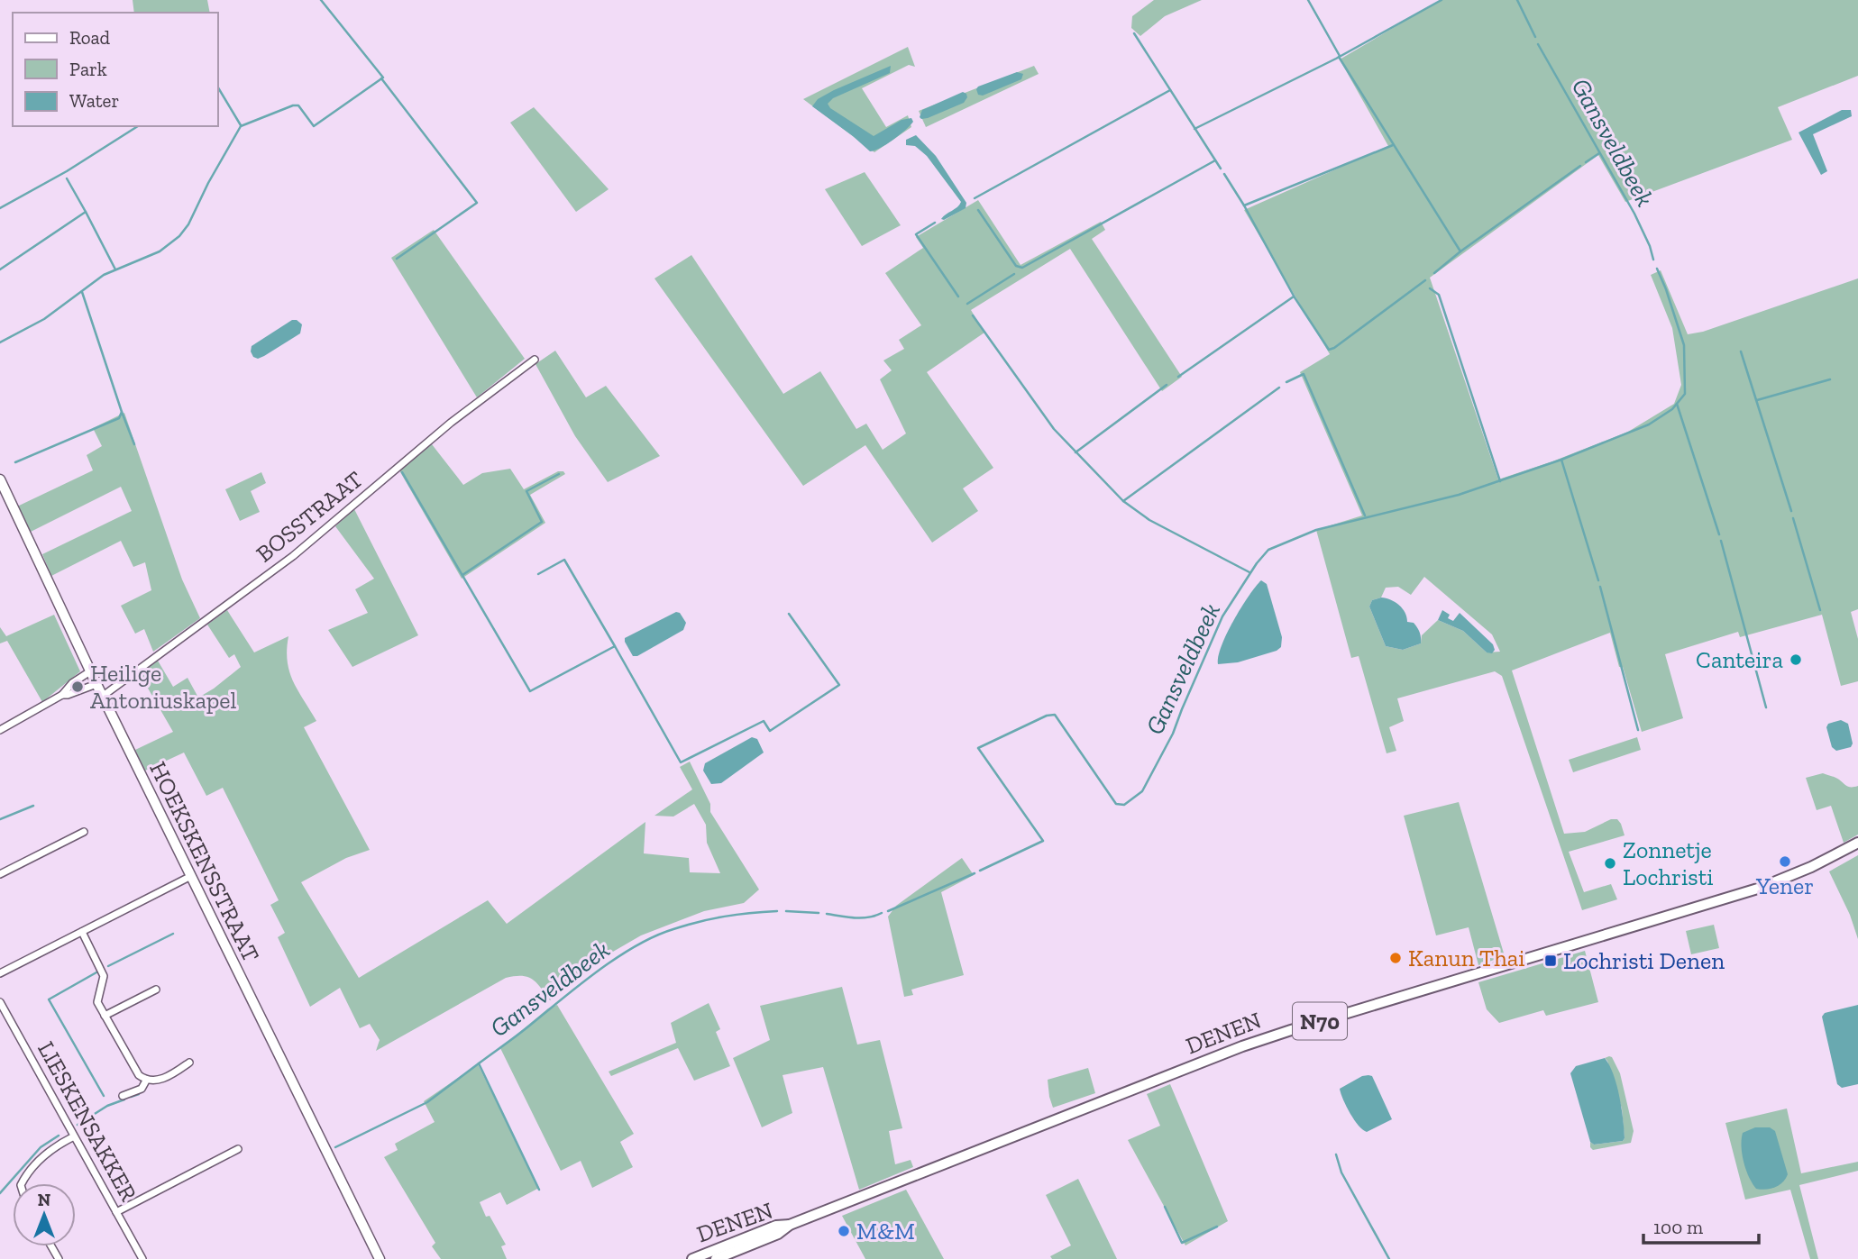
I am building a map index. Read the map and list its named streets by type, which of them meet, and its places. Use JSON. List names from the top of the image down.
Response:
{
  "streets": {
    "main road": ["N70", "DENEN"],
    "street": ["BOSSTRAAT", "HOEKSKENSSTRAAT", "LIESKENSAKKER"]
  },
  "crossings": [
    ["BOSSTRAAT", "HOEKSKENSSTRAAT"]
  ],
  "water": ["Gansveldbeek"],
  "places": {
    "other": [
      "Canteira",
      "Heilige Antoniuskapel",
      "Yener",
      "Zonnetje Lochristi",
      "Kanun Thai",
      "M&M"
    ],
    "transit": ["Lochristi Denen"]
  },
  "legend": ["Road", "Park", "Water"],
  "scale_bar": "100 m",
  "north": "top"
}
